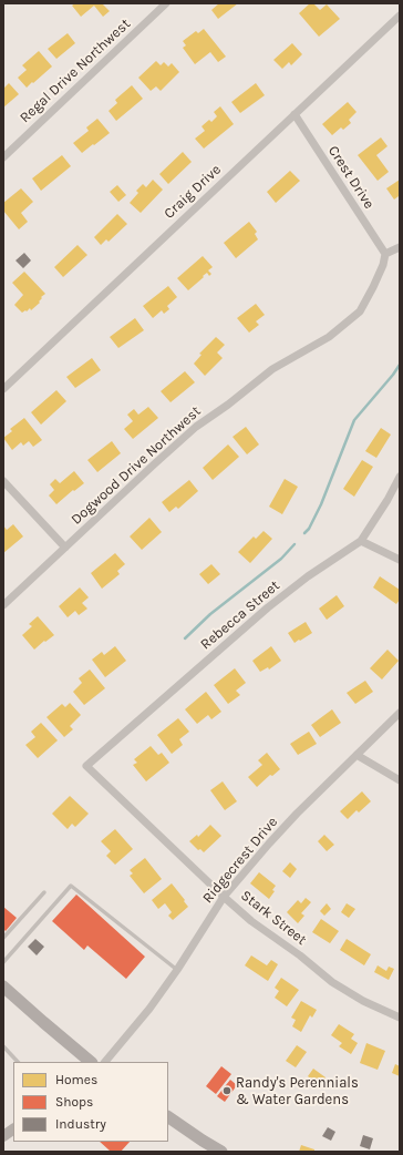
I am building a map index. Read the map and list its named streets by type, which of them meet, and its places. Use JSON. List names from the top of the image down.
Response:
{
  "streets": {
    "street": [
      "Regal Drive Northwest",
      "Crest Drive",
      "Craig Drive",
      "Dogwood Drive Northwest",
      "Rebecca Street",
      "Ridgecrest Drive",
      "Stark Street"
    ]
  },
  "crossings": [
    ["Crest Drive", "Craig Drive"],
    ["Crest Drive", "Dogwood Drive Northwest"],
    ["Rebecca Street", "Stark Street"],
    ["Ridgecrest Drive", "Stark Street"]
  ],
  "places": ["Randy's Perennials & Water Gardens"],
  "legend": ["Homes", "Shops", "Industry"]
}
